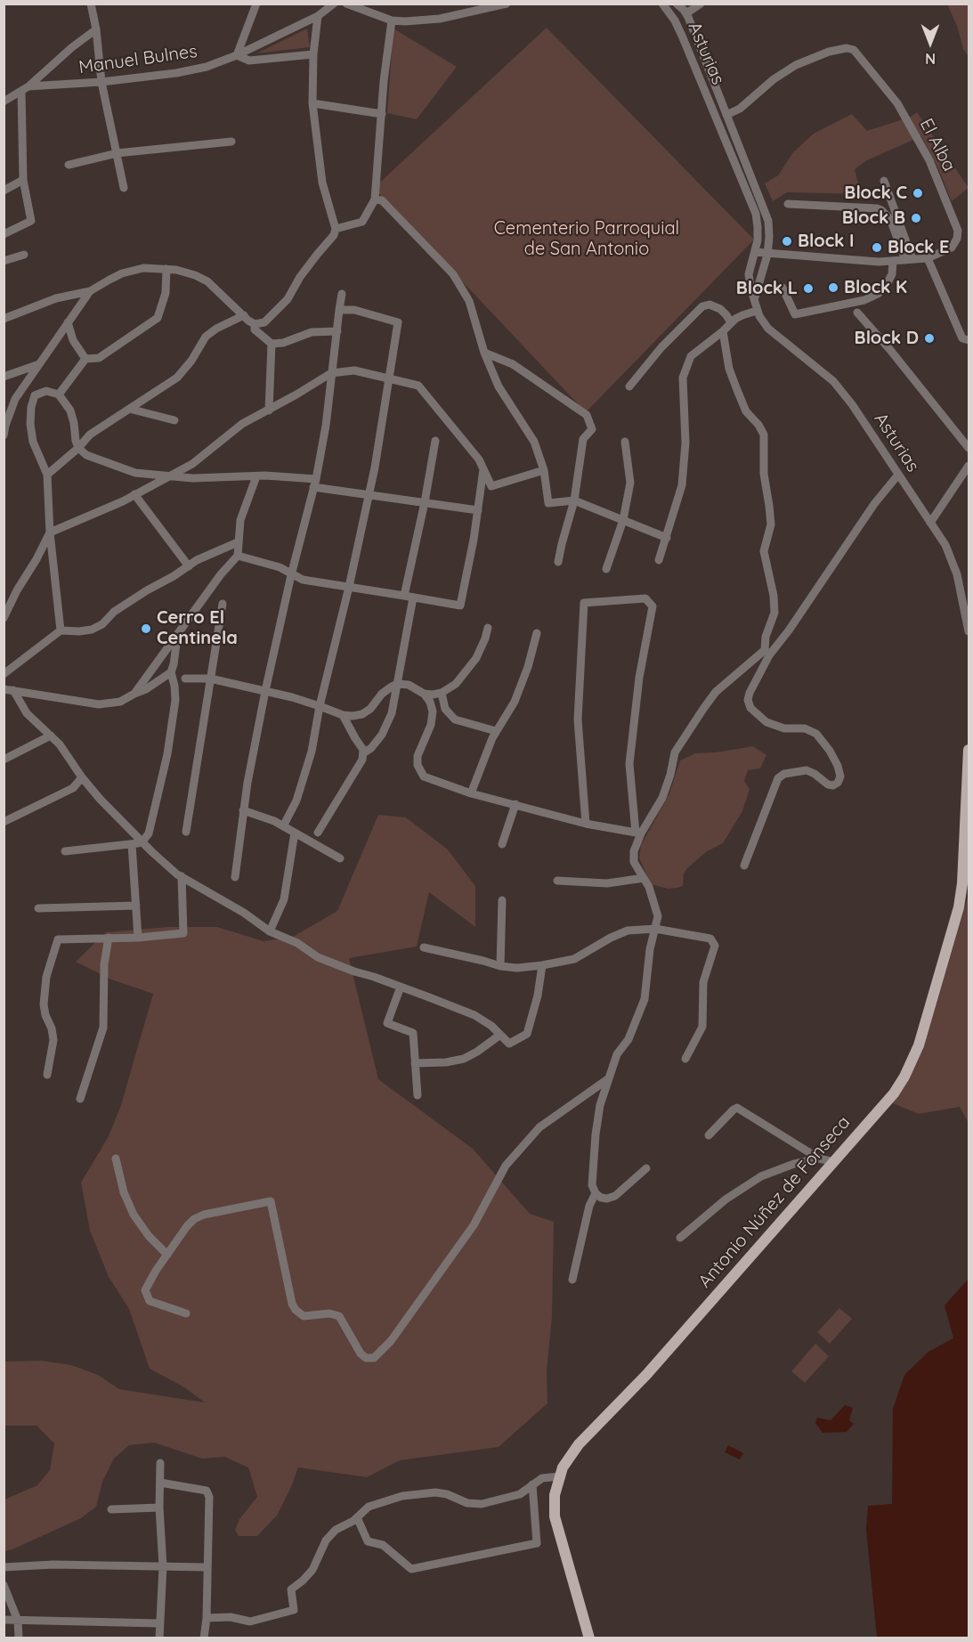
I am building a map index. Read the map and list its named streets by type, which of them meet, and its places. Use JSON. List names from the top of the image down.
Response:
{
  "streets": {
    "main road": ["Antonio Núñez de Fonseca"],
    "street": ["Asturias", "Manuel Bulnes", "El Alba"]
  },
  "crossings": [
    ["Asturias", "El Alba"]
  ],
  "parks": ["Cementerio Parroquial de San Antonio"],
  "places": [
    "Block C",
    "Block B",
    "Block I",
    "Block E",
    "Block K",
    "Block L",
    "Block D",
    "Cerro El Centinela"
  ],
  "north": "bottom"
}
